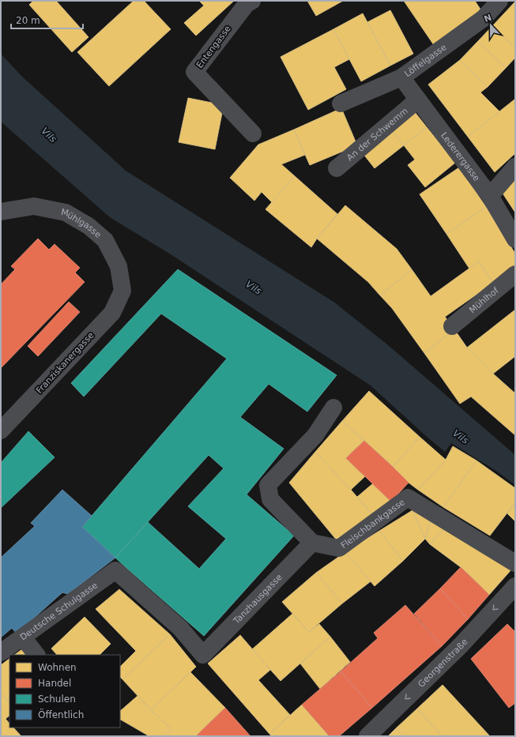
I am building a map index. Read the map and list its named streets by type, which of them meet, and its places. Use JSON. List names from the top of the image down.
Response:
{
  "streets": {
    "street": [
      "Entengasse",
      "Löffelgasse",
      "An der Schwemm",
      "Lederergasse",
      "Mühlgasse",
      "Mühlhof",
      "Franziskanergasse",
      "Fleischbankgasse",
      "Tanzhausgasse",
      "Deutsche Schulgasse",
      "Georgenstraße"
    ]
  },
  "crossings": [
    ["Löffelgasse", "Lederergasse"],
    ["An der Schwemm", "Lederergasse"],
    ["Mühlgasse", "Franziskanergasse"],
    ["Fleischbankgasse", "Tanzhausgasse"],
    ["Tanzhausgasse", "Deutsche Schulgasse"]
  ],
  "one_way": ["Georgenstraße"],
  "water": ["Vils"],
  "legend": [
    "Wohnen",
    "Handel",
    "Schulen",
    "Öffentlich"
  ],
  "scale_bar": "20 m",
  "north": "top"
}
